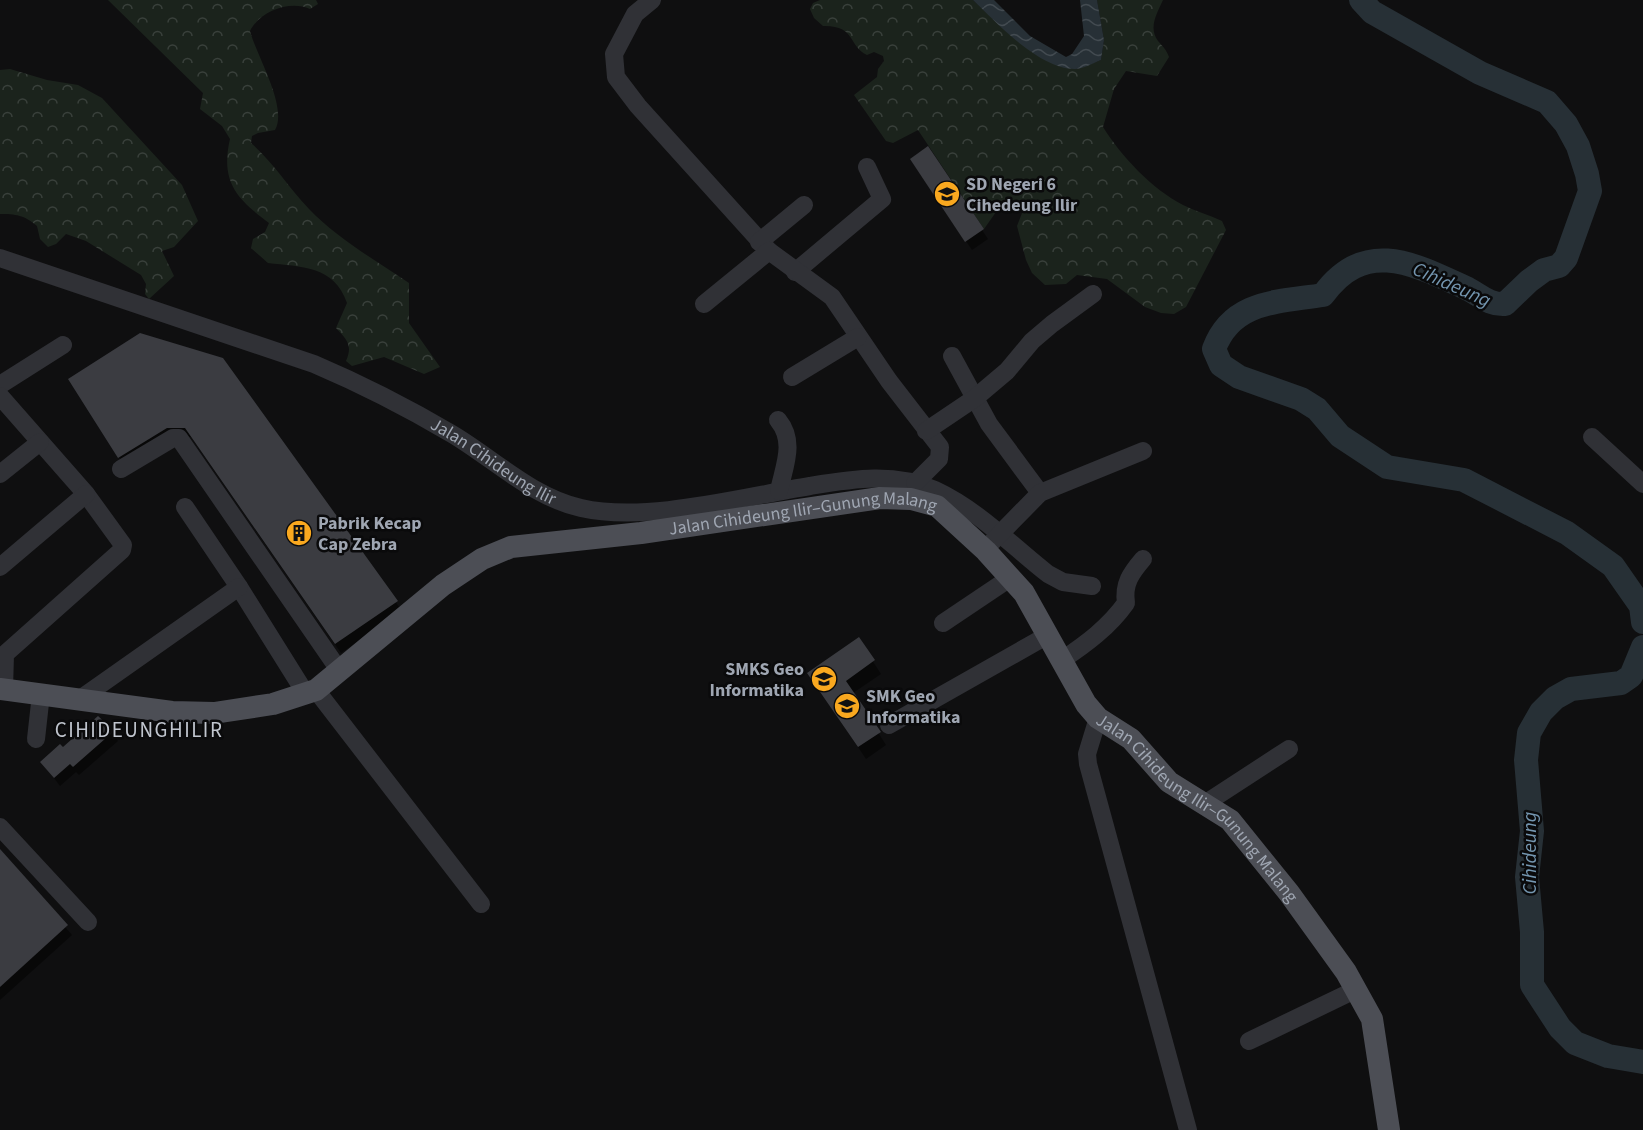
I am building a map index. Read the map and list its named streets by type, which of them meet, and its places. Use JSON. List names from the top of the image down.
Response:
{
  "streets": {
    "main road": ["Jalan Cihideung Ilir–Gunung Malang"],
    "street": ["Jalan Cihideung Ilir"]
  },
  "crossings": [
    ["Jalan Cihideung Ilir", "Jalan Cihideung Ilir–Gunung Malang"]
  ],
  "districts": ["CIHIDEUNGHILIR"],
  "water": ["Cihideung"],
  "places": {
    "school or university": ["SD Negeri 6 Cihedeung Ilir", "SMKS Geo Informatika", "SMK Geo Informatika"],
    "building": ["Pabrik Kecap Cap Zebra"]
  }
}
